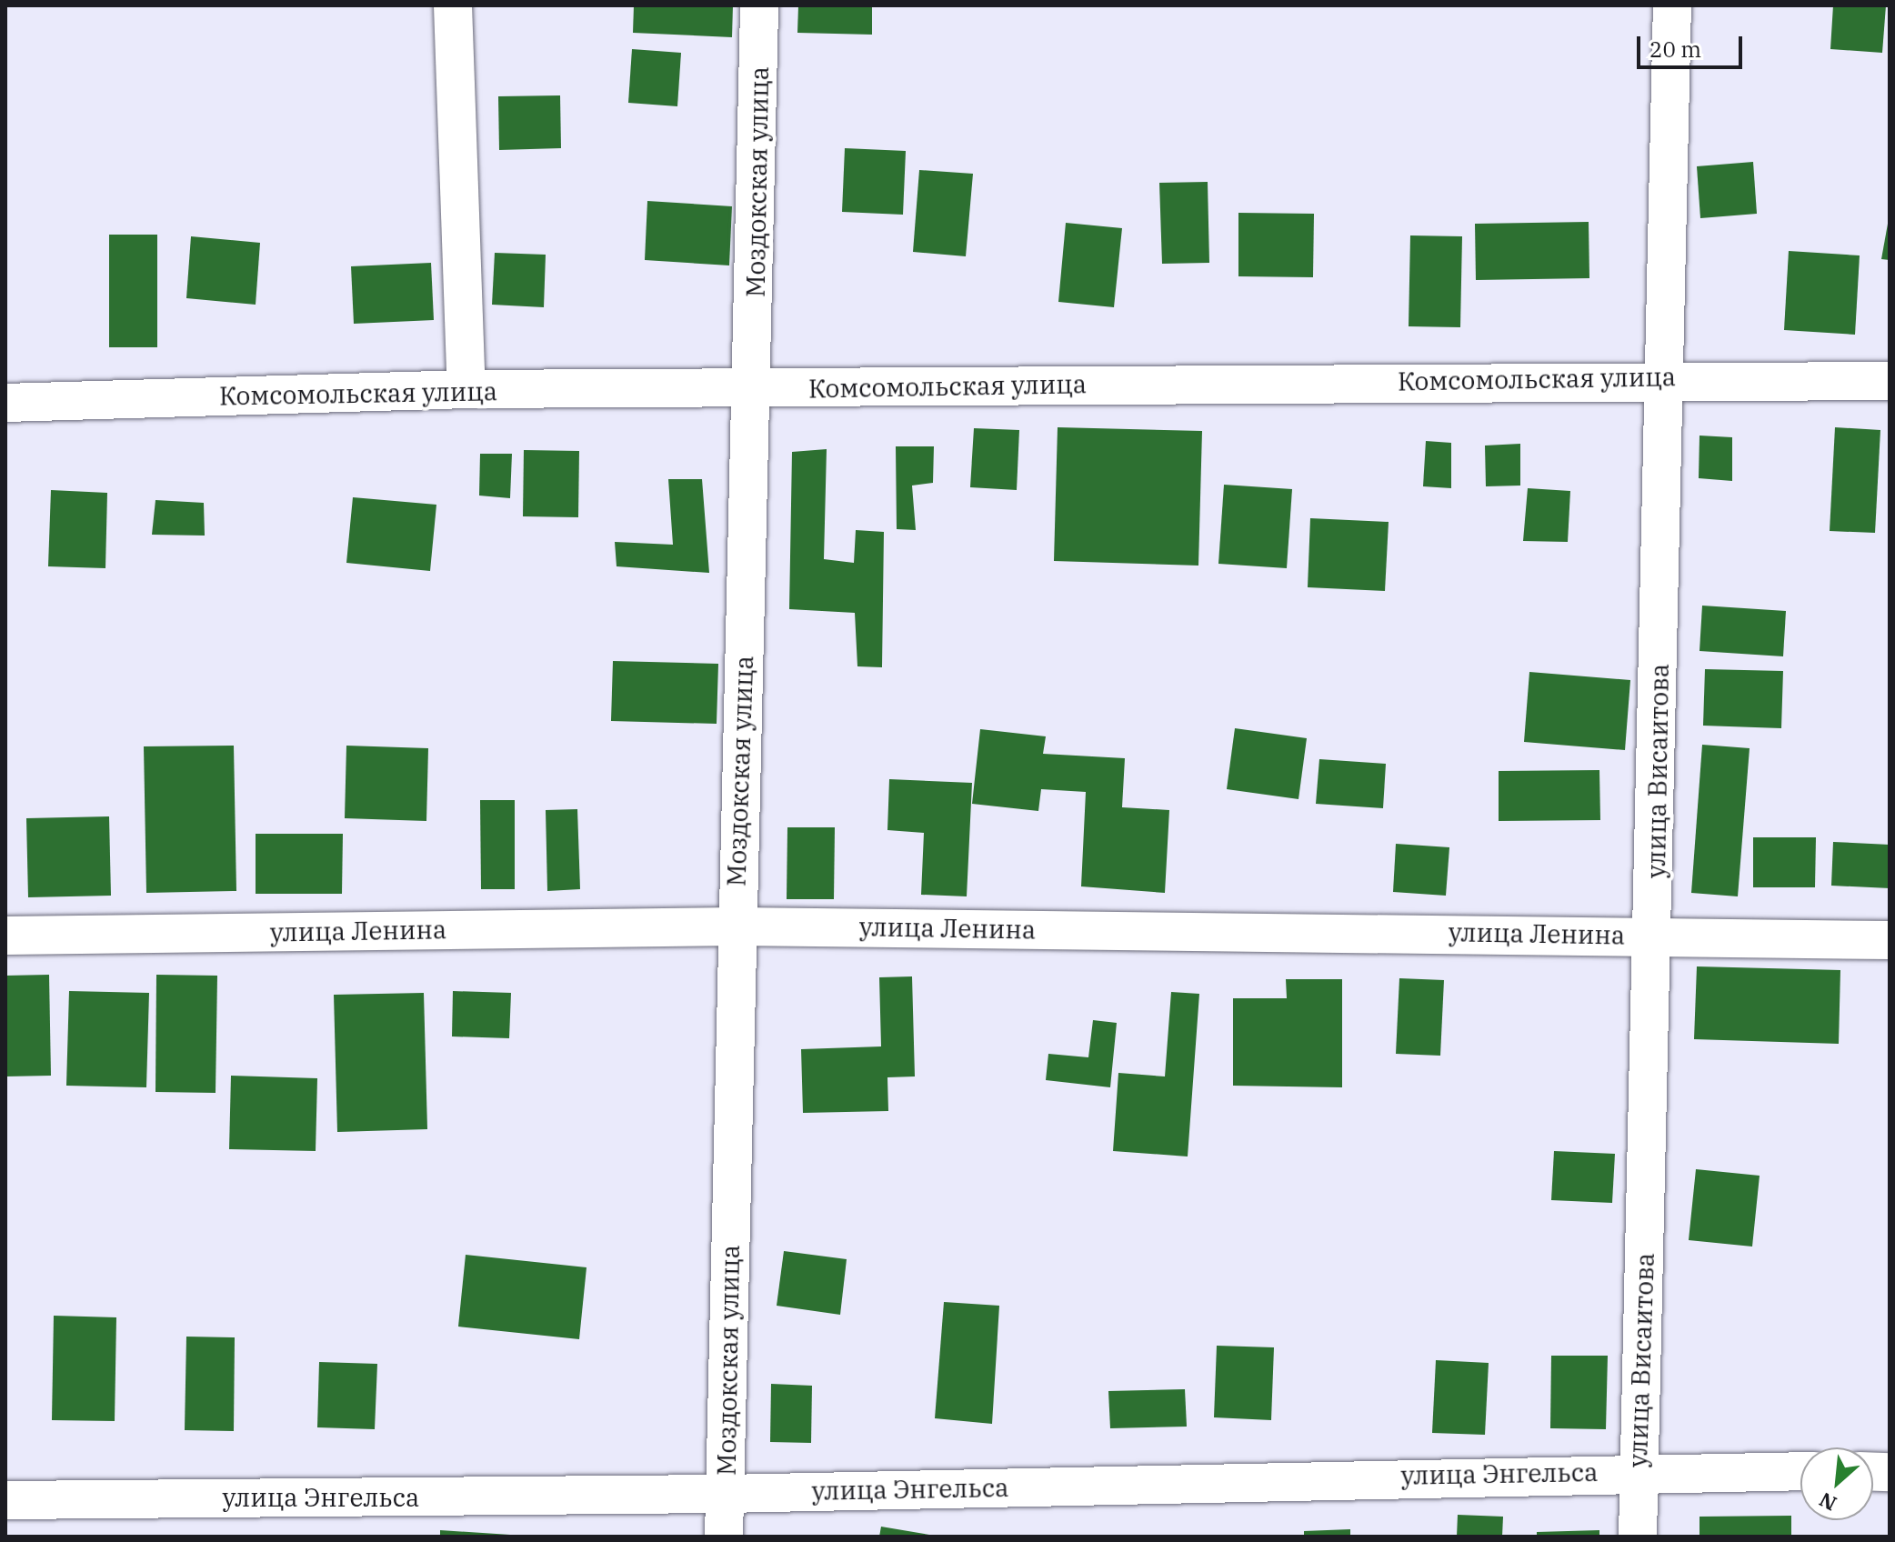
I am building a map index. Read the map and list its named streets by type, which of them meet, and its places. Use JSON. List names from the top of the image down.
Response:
{
  "streets": {
    "street": [
      "Моздокская улица",
      "Комсомольская улица",
      "улица Висаитова",
      "улица Ленина",
      "улица Энгельса"
    ]
  },
  "crossings": [
    ["Моздокская улица", "Комсомольская улица"],
    ["Моздокская улица", "улица Ленина"],
    ["Моздокская улица", "улица Энгельса"],
    ["Комсомольская улица", "улица Висаитова"],
    ["улица Висаитова", "улица Ленина"],
    ["улица Висаитова", "улица Энгельса"]
  ],
  "scale_bar": "20 m",
  "north": "bottom left"
}
